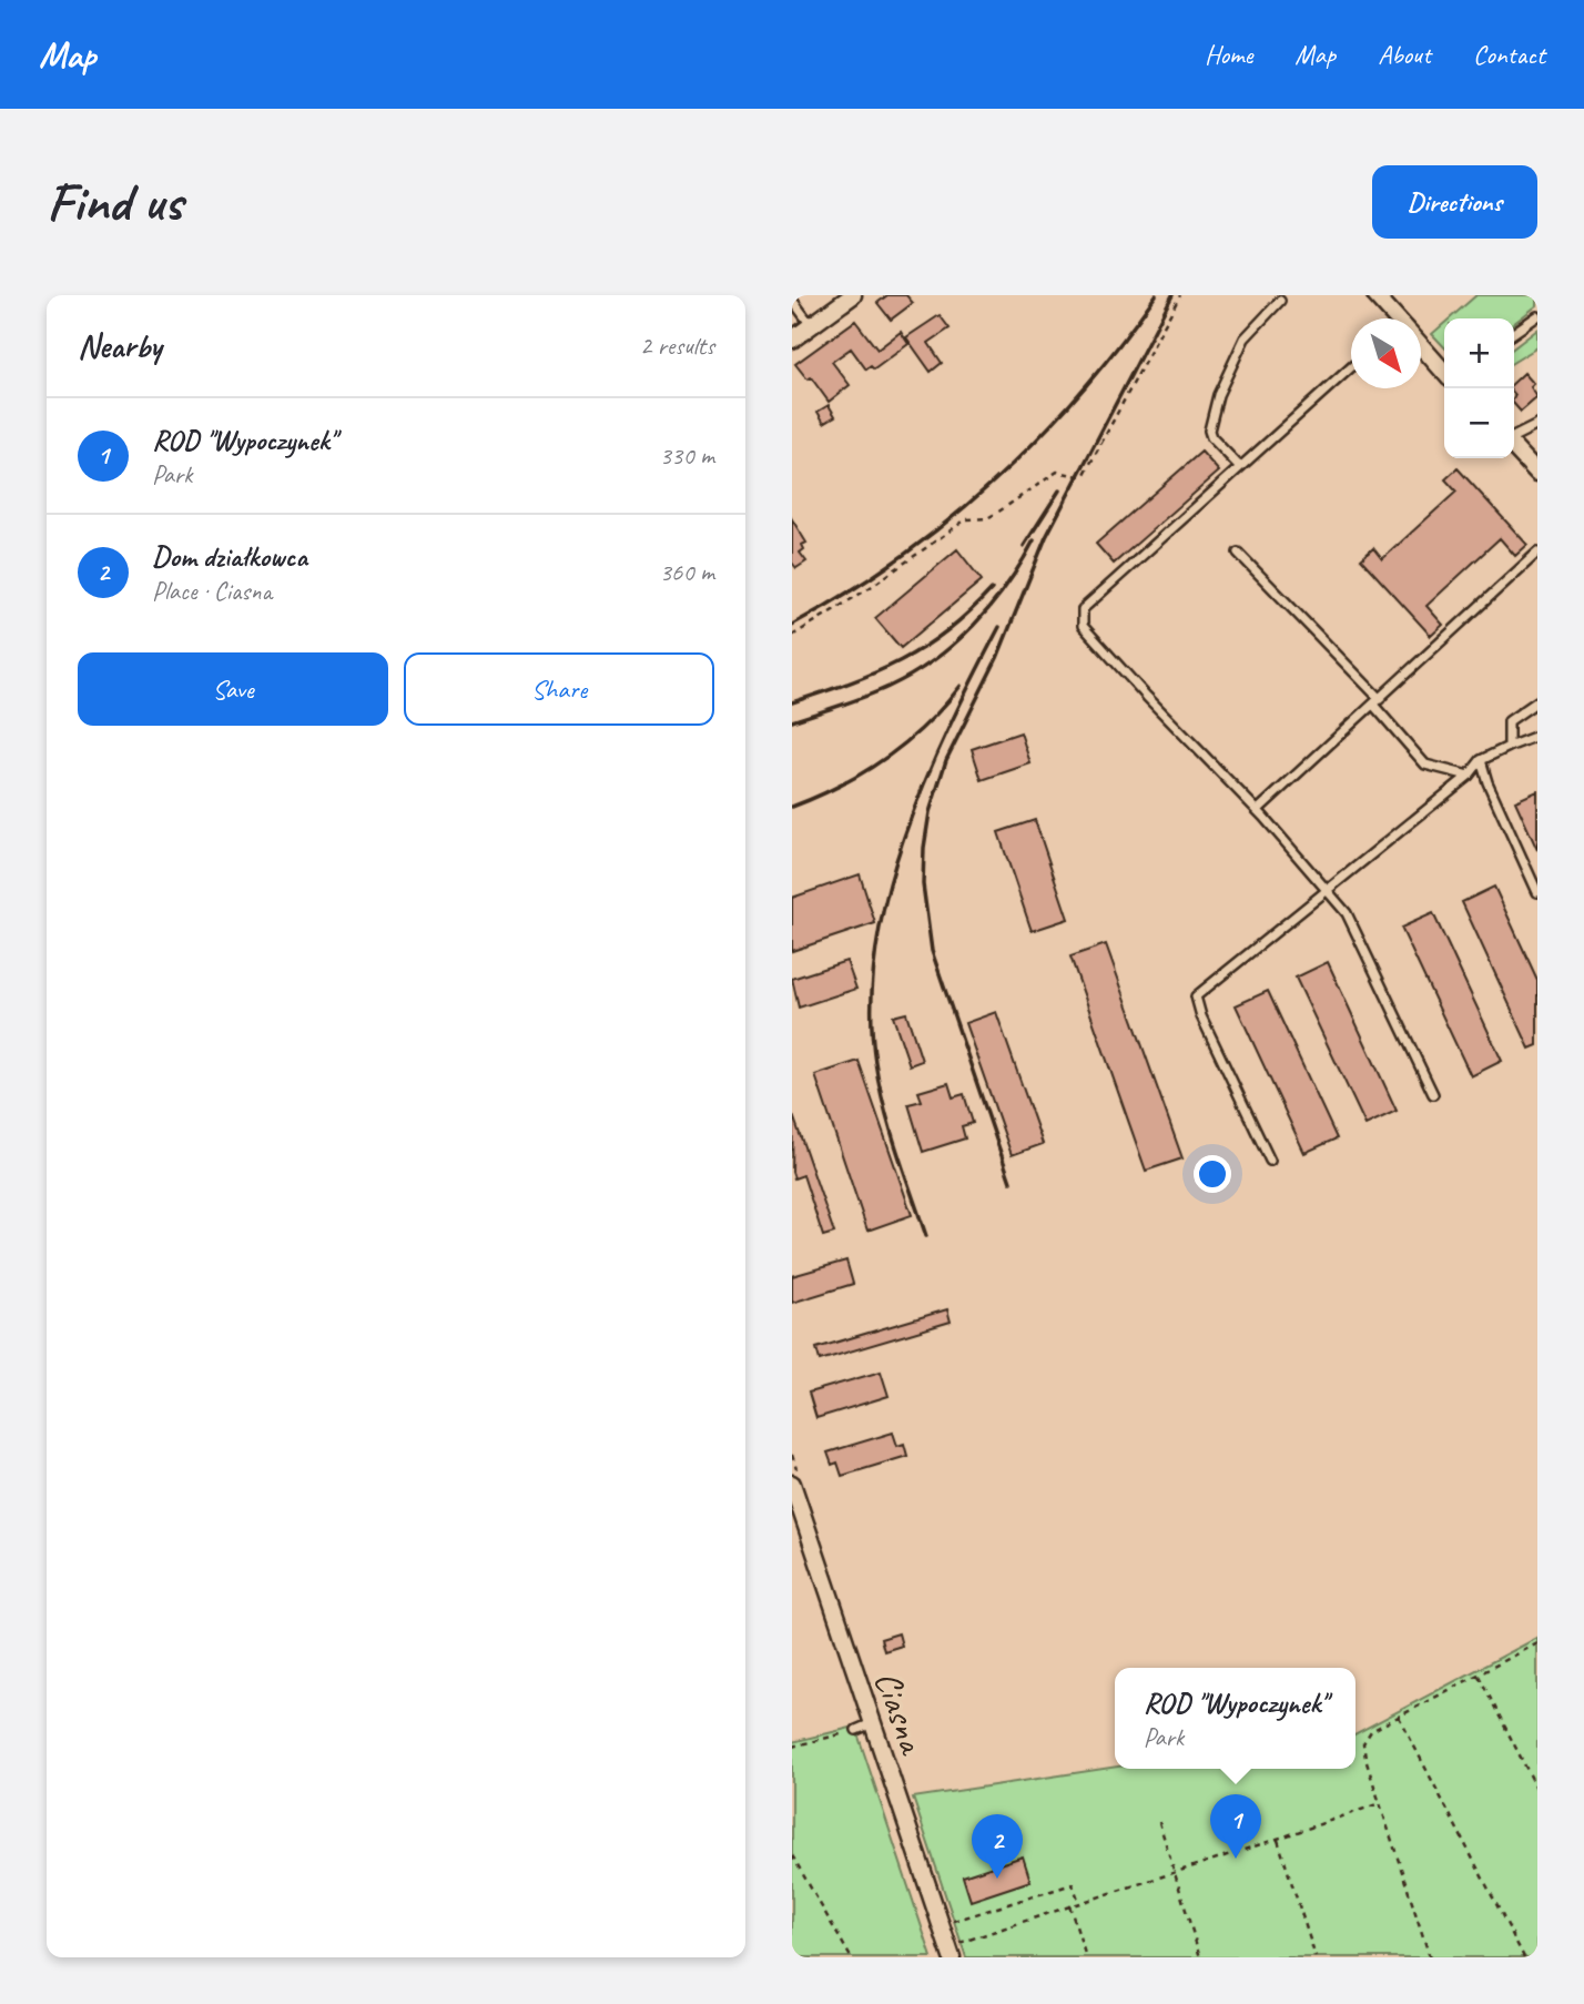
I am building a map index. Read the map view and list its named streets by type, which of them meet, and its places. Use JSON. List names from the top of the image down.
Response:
{
  "streets": {
    "street": ["Ciasna"]
  },
  "north": "bottom right",
  "page": {
    "header": "Map",
    "nav": [
      "Home",
      "Map",
      "About",
      "Contact"
    ],
    "buttons": [
      "Directions",
      ["Save", "Share"]
    ],
    "title": "Find us",
    "heading": ["Nearby", "2 results"],
    "map_buttons": ["+", "−"],
    "list": [
      {
        "mark": "1",
        "name": "ROD \"Wypoczynek\"",
        "note": "Park",
        "value": "330 m"
      },
      {
        "mark": "2",
        "name": "Dom działkowca",
        "note": "Place · Ciasna",
        "value": "360 m"
      }
    ],
    "popup": ["ROD \"Wypoczynek\"", "Park"],
    "pins": ["1", "2"]
  }
}
